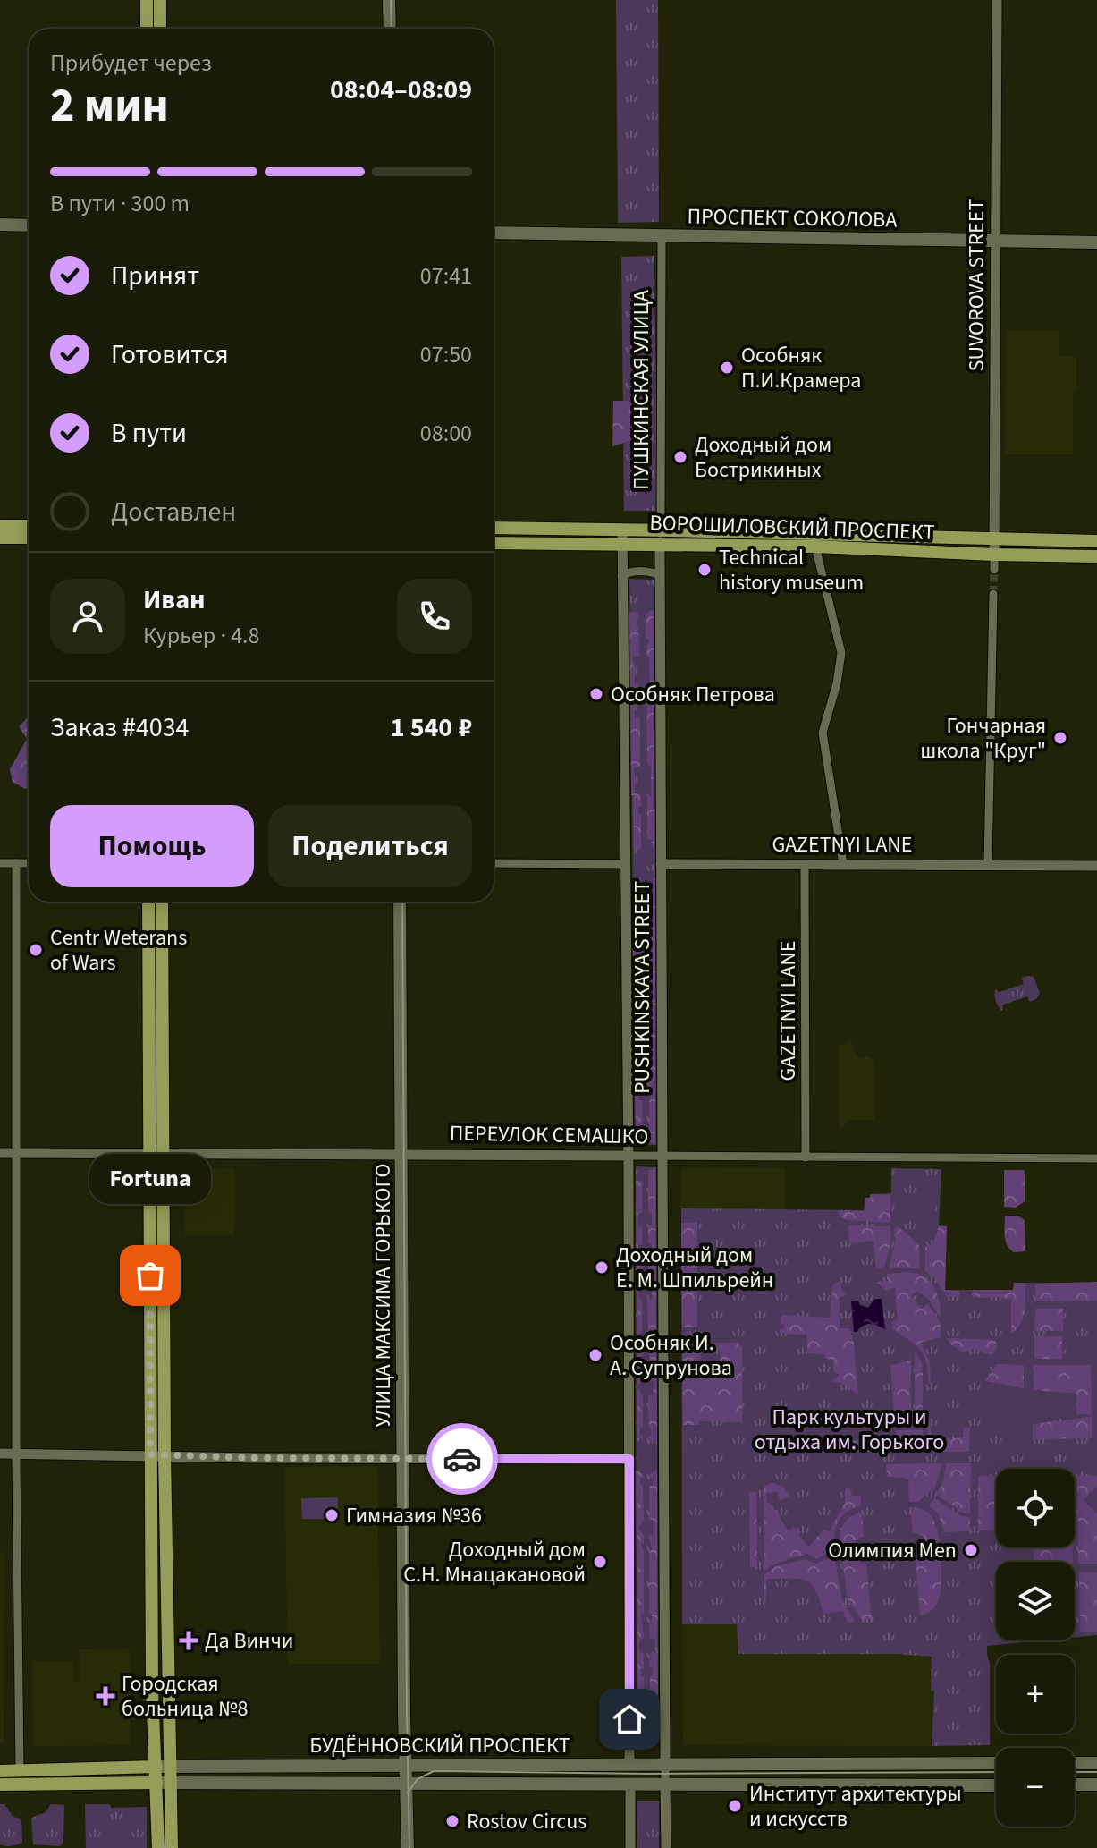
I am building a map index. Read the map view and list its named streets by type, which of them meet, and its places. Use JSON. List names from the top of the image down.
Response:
{
  "streets": {
    "main road": [
      "ПРОСПЕКТ СОКОЛОВА",
      "ВОРОШИЛОВСКИЙ ПРОСПЕКТ",
      "УЛИЦА МАКСИМА ГОРЬКОГО",
      "БУДЁННОВСКИЙ ПРОСПЕКТ"
    ],
    "street": [
      "SUVOROVA STREET",
      "ПУШКИНСКАЯ УЛИЦА",
      "GAZETNYI LANE",
      "PUSHKINSKAYA STREET",
      "ПЕРЕУЛОК СЕМАШКО"
    ]
  },
  "crossings": [
    ["ПРОСПЕКТ СОКОЛОВА", "SUVOROVA STREET"],
    ["ПРОСПЕКТ СОКОЛОВА", "ПУШКИНСКАЯ УЛИЦА"],
    ["SUVOROVA STREET", "ВОРОШИЛОВСКИЙ ПРОСПЕКТ"],
    ["ПУШКИНСКАЯ УЛИЦА", "ВОРОШИЛОВСКИЙ ПРОСПЕКТ"],
    ["ПУШКИНСКАЯ УЛИЦА", "PUSHKINSKAYA STREET"],
    ["ВОРОШИЛОВСКИЙ ПРОСПЕКТ", "PUSHKINSKAYA STREET"],
    ["GAZETNYI LANE", "PUSHKINSKAYA STREET"],
    ["GAZETNYI LANE", "ПЕРЕУЛОК СЕМАШКО"],
    ["PUSHKINSKAYA STREET", "ПЕРЕУЛОК СЕМАШКО"],
    ["ПЕРЕУЛОК СЕМАШКО", "УЛИЦА МАКСИМА ГОРЬКОГО"],
    ["УЛИЦА МАКСИМА ГОРЬКОГО", "БУДЁННОВСКИЙ ПРОСПЕКТ"]
  ],
  "parks": ["Парк культуры и отдыха им. Горького"],
  "places": {
    "other": [
      "Особняк П.И.Крамера",
      "Доходный дом Бострикиных",
      "Technical history museum",
      "Особняк Петрова",
      "Гончарная школа \"Круг\"",
      "Centr Weterans of Wars",
      "Доходный дом Е. М. Шпильрейн",
      "Fortuna",
      "Особняк И. А. Супрунова",
      "Гимназия №36",
      "Олимпия Men",
      "Доходный дом С.Н. Мнацакановой",
      "Институт архитектуры и искусств",
      "Rostov Circus"
    ],
    "health": ["Да Винчи", "Городская больница №8"]
  },
  "page": {
    "heading": ["2 мин", "Прибудет через", "08:04–08:09"],
    "panel": [
      "Иван",
      "Курьер · 4.8",
      "Заказ #4034",
      "1 540 ₽"
    ],
    "bar": "В пути · 300 m",
    "list": [
      ["Принят", "07:41"],
      ["Готовится", "07:50"],
      ["В пути", "08:00"],
      "Доставлен"
    ],
    "buttons": ["Помощь", "Поделиться"],
    "bubble": "Fortuna",
    "map_buttons": ["+", "−"]
  }
}
